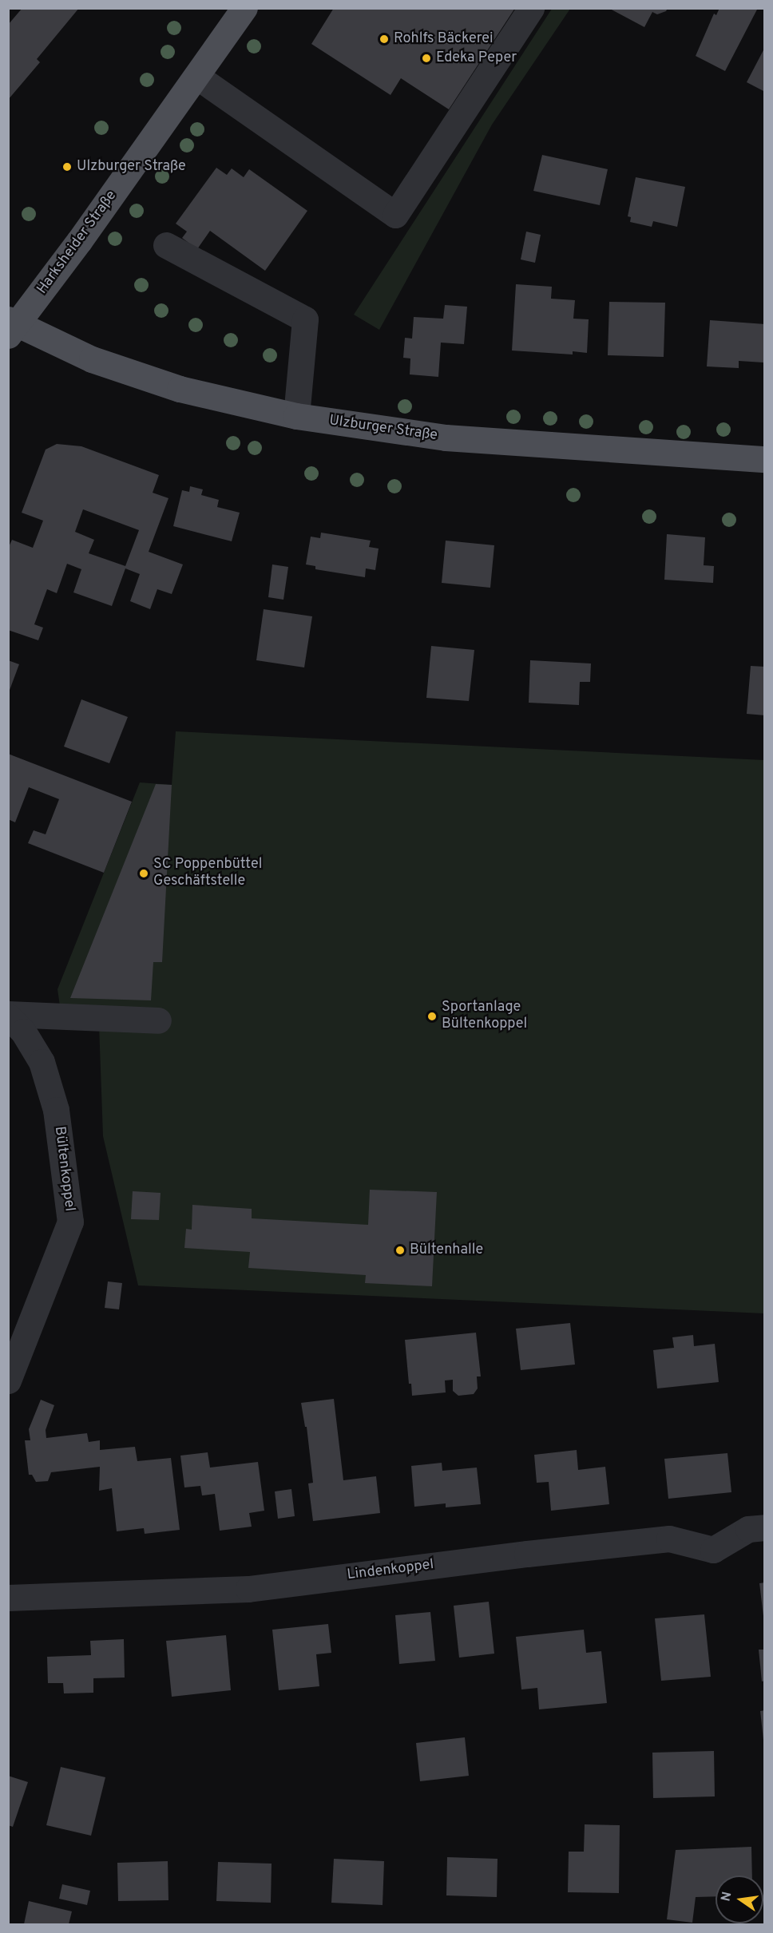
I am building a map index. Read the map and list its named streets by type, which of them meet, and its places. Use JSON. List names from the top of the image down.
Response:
{
  "streets": {
    "main road": ["Harksheider Straße", "Ulzburger Straße"],
    "street": ["Bültenkoppel", "Lindenkoppel"]
  },
  "crossings": [
    ["Harksheider Straße", "Ulzburger Straße"]
  ],
  "places": [
    "Rohlfs Bäckerei",
    "Edeka Peper",
    "Ulzburger Straße",
    "SC Poppenbüttel Geschäftstelle",
    "Sportanlage Bültenkoppel",
    "Bültenhalle"
  ],
  "north": "left"
}
